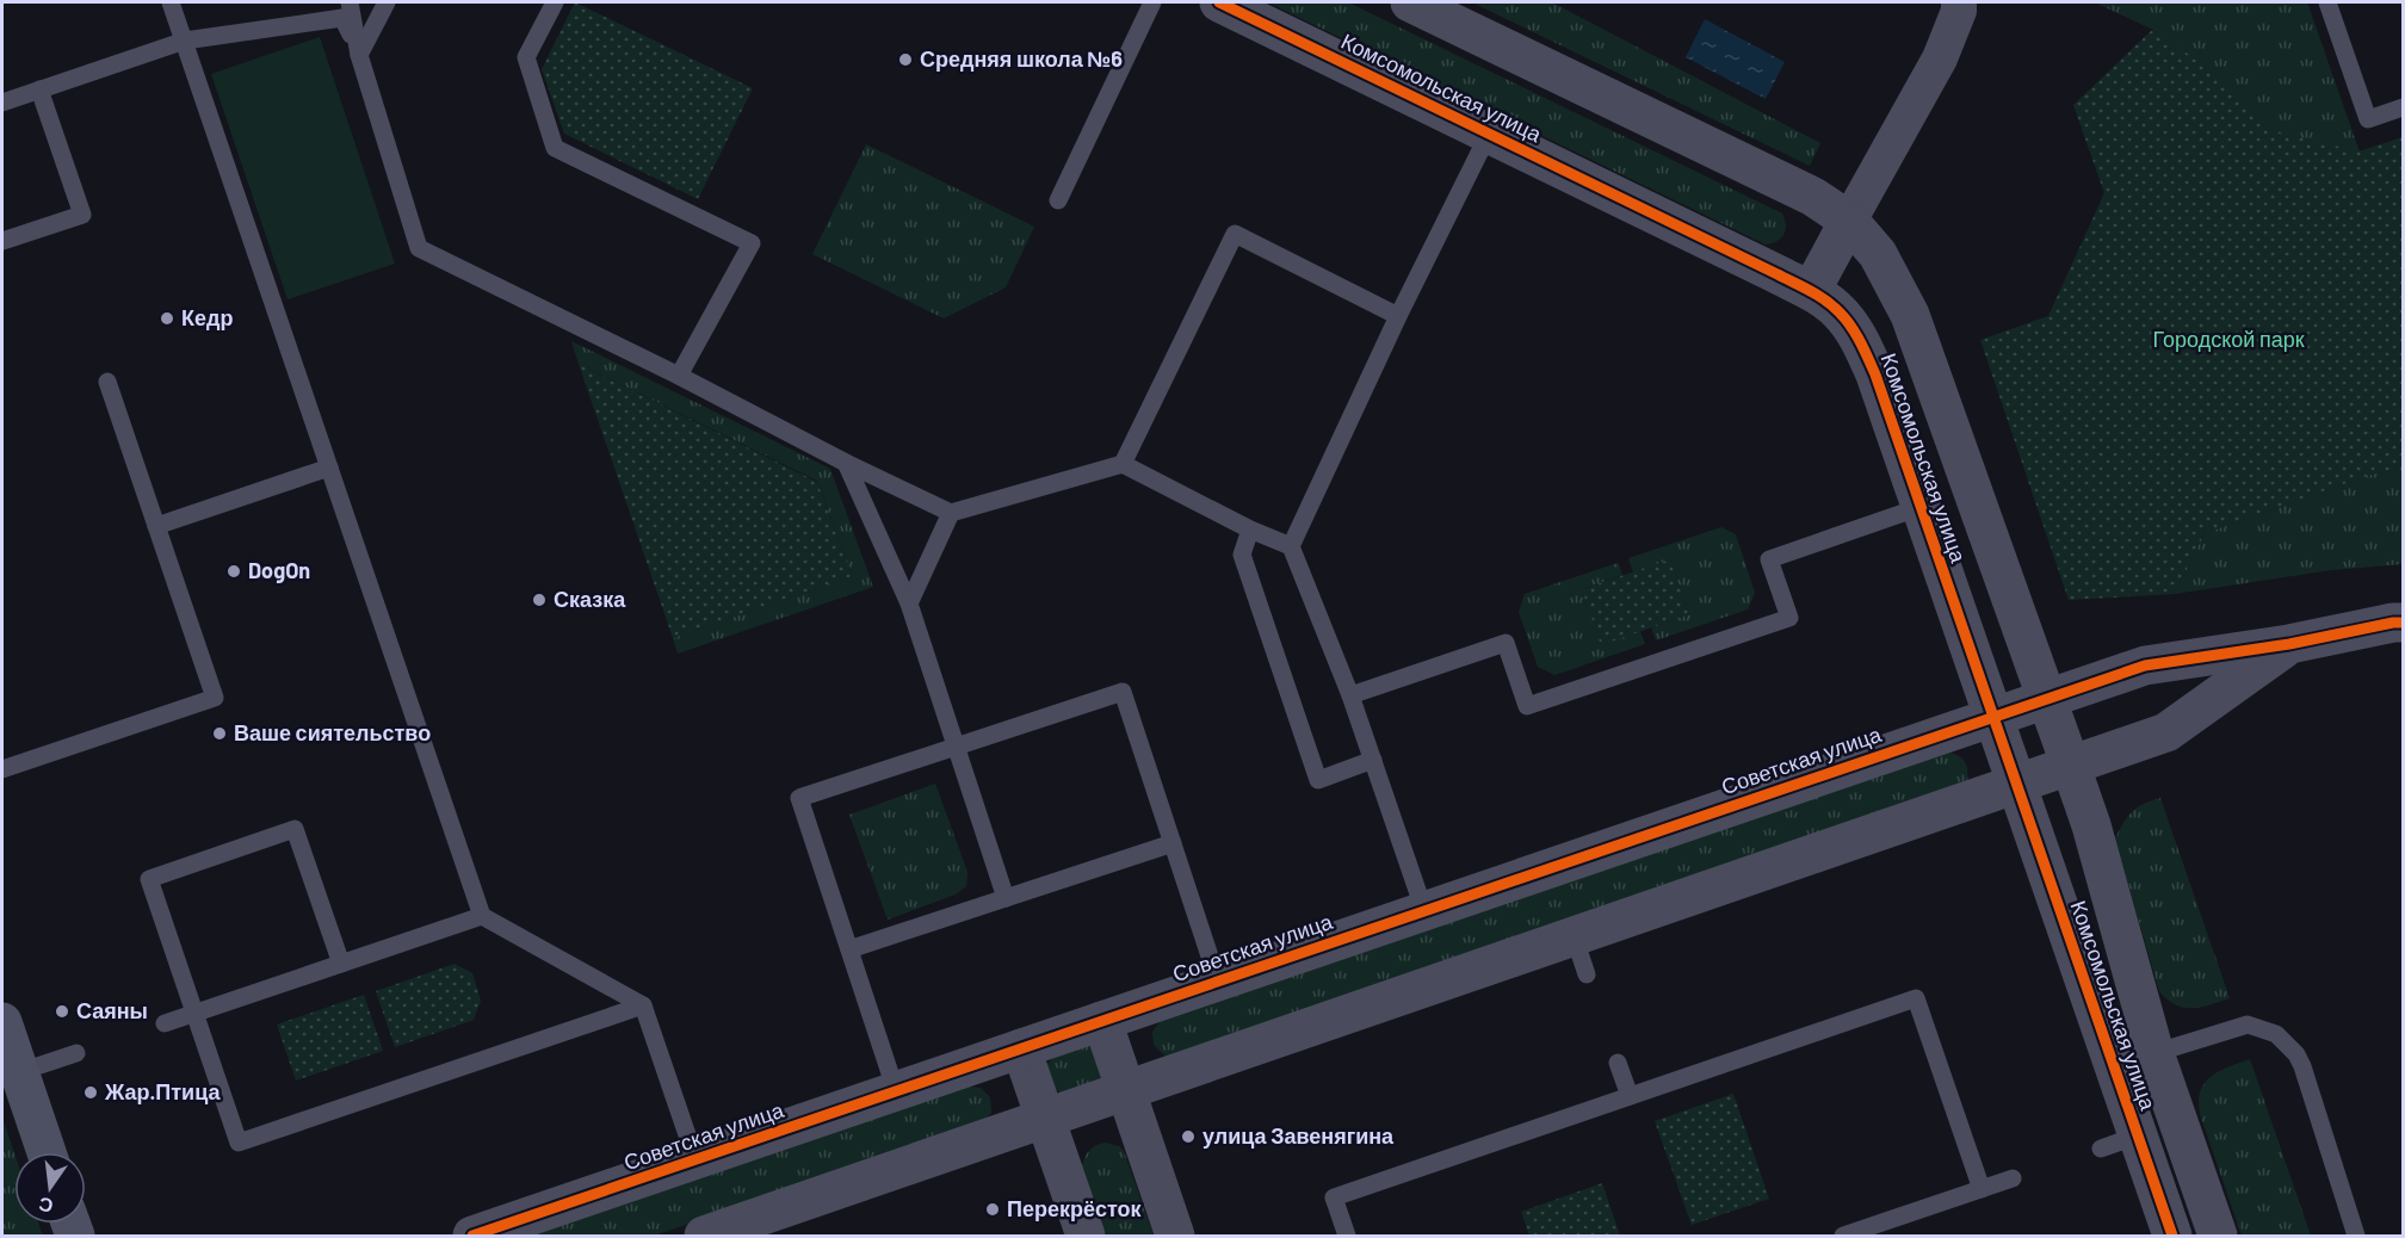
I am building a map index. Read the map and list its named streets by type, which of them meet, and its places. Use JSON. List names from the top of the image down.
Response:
{
  "streets": {
    "street": ["Комсомольская улица", "Советская улица"]
  },
  "crossings": [
    ["Комсомольская улица", "Советская улица"]
  ],
  "parks": ["Городской парк"],
  "places": [
    "Средняя школа №6",
    "Кедр",
    "DogOn",
    "Сказка",
    "Ваше сиятельство",
    "Саяны",
    "Жар.Птица",
    "улица Завенягина",
    "Перекрёсток"
  ],
  "north": "bottom"
}
